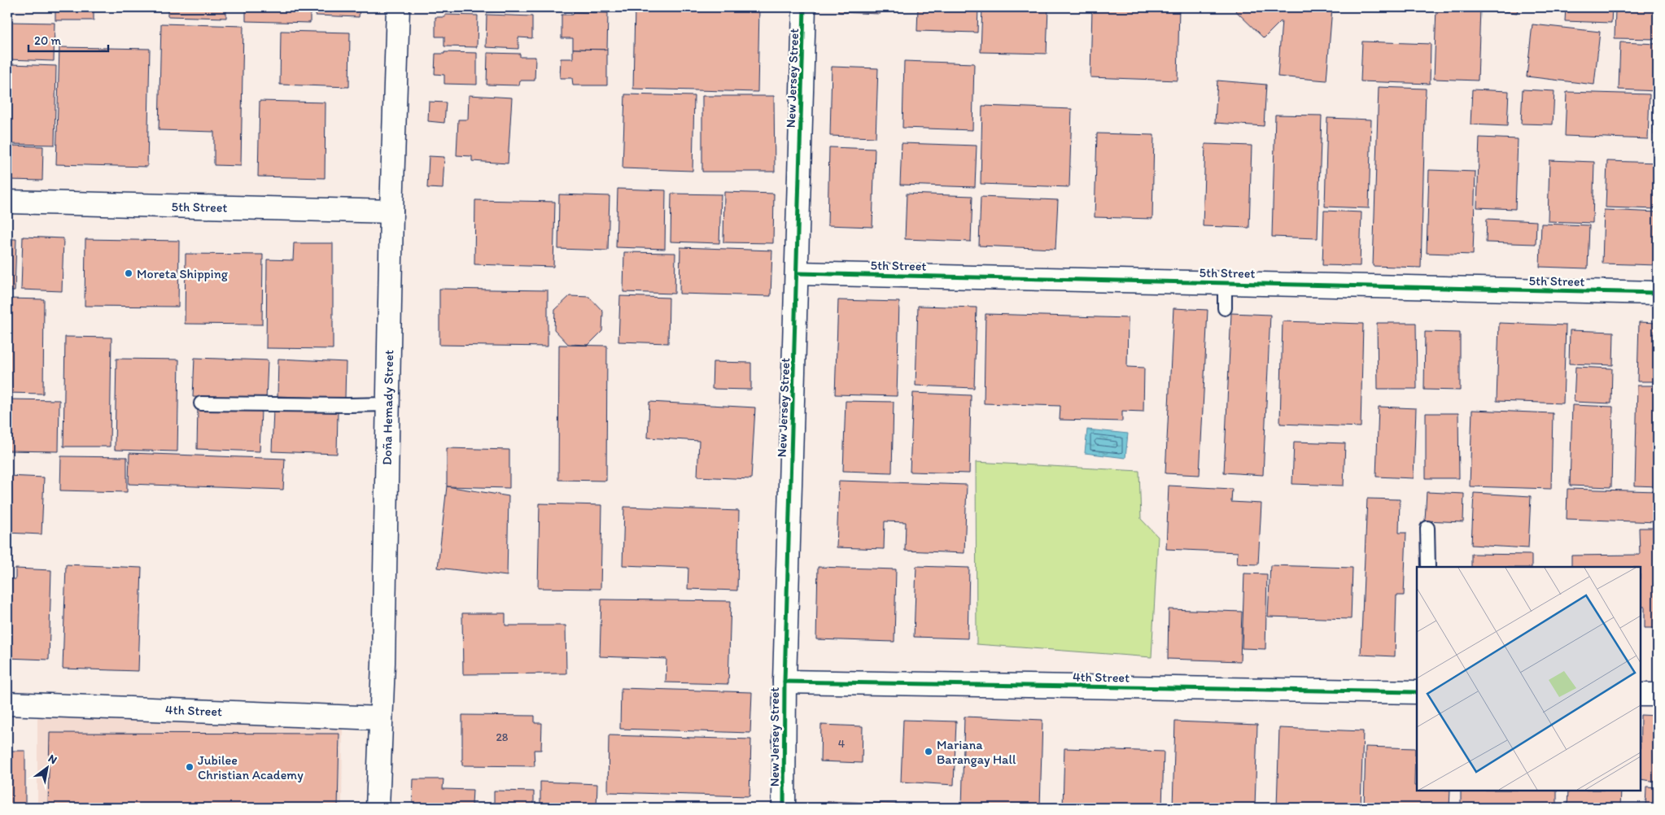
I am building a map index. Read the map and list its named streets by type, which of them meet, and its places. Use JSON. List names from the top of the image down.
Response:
{
  "streets": {
    "street": [
      "New Jersey Street",
      "5th Street",
      "Doña Hemady Street",
      "4th Street"
    ]
  },
  "crossings": [
    ["New Jersey Street", "5th Street"],
    ["New Jersey Street", "4th Street"],
    ["5th Street", "Doña Hemady Street"],
    ["Doña Hemady Street", "4th Street"]
  ],
  "places": ["Moreta Shipping", "Mariana Barangay Hall", "Jubilee Christian Academy"],
  "house_numbers": ["28", "4"],
  "scale_bar": "20 m",
  "north": "top right"
}
